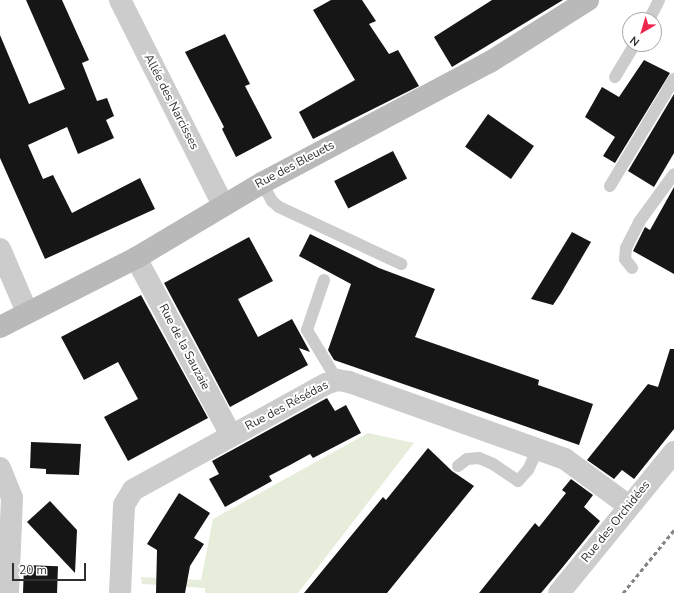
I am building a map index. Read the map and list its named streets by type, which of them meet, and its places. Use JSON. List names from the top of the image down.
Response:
{
  "streets": {
    "street": [
      "Allée des Narcisses",
      "Rue des Bleuets",
      "Rue de la Sauzaie",
      "Rue des Résédas",
      "Rue des Orchidées"
    ]
  },
  "crossings": [
    ["Allée des Narcisses", "Rue des Bleuets"],
    ["Rue des Bleuets", "Rue de la Sauzaie"],
    ["Rue de la Sauzaie", "Rue des Résédas"],
    ["Rue des Résédas", "Rue des Orchidées"]
  ],
  "scale_bar": "20 m",
  "north": "bottom left"
}
